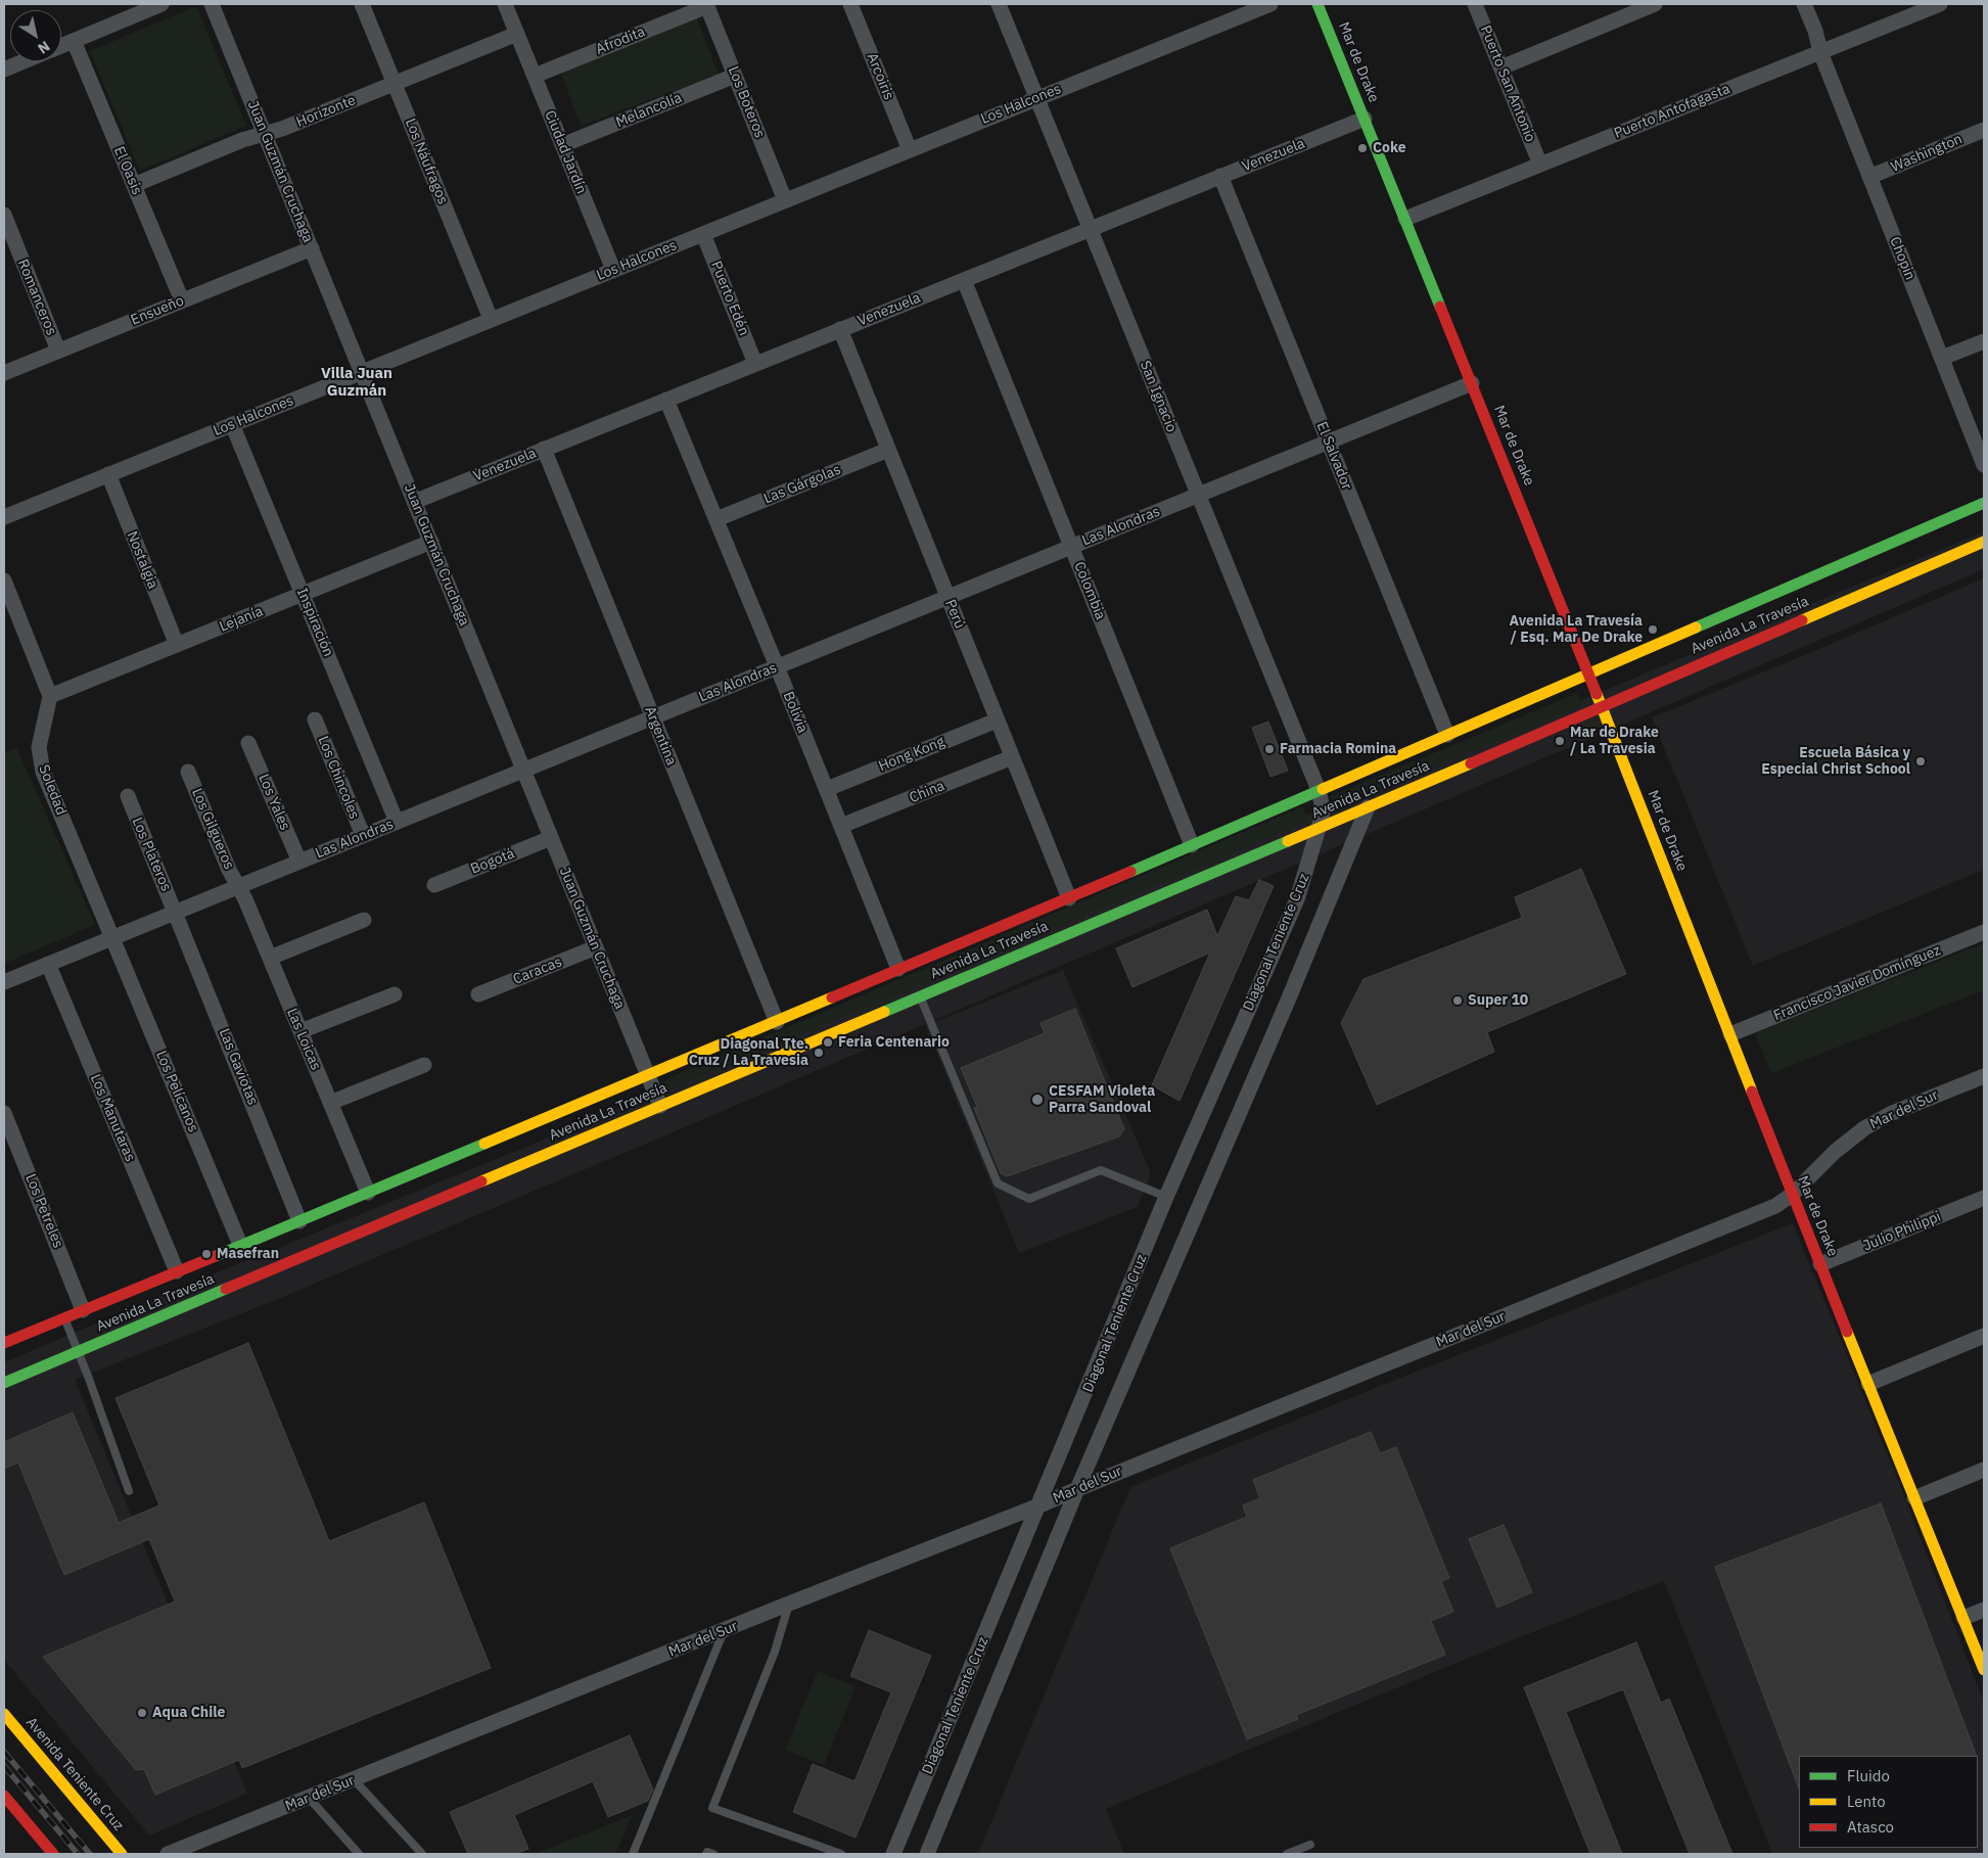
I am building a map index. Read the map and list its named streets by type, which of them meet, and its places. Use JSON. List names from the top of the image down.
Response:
{
  "streets": {
    "street": [
      "Afrodita",
      "Mar de Drake",
      "Arcoiris",
      "Puerto San Antonio",
      "Los Boteros",
      "Los Halcones",
      "Melancolía",
      "Horizonte",
      "Puerto Antofagasta",
      "Ciudad Jardín",
      "Washington",
      "Venezuela",
      "Los Náufragos",
      "El Oasis",
      "Juan Guzmán Cruchaga",
      "Chopin",
      "Romanceros",
      "Puerto Edén",
      "Ensueño",
      "San Ignacio",
      "El Salvador",
      "Las Gárgolas",
      "Las Alondras",
      "Nostalgia",
      "Colombia",
      "Perú",
      "Lejanía",
      "Inspiración",
      "Avenida La Travesía",
      "Bolivia",
      "Argentina",
      "Hong Kong",
      "Los Chincoles",
      "Soledad",
      "China",
      "Los Yales",
      "Los Gilgueros",
      "Los Plateros",
      "Bogotá",
      "Diagonal Teniente Cruz",
      "Caracas",
      "Francisco Javier Domínguez",
      "Las Loicas",
      "Las Gaviotas",
      "Los Pelícanos",
      "Mar del Sur",
      "Los Manutaras",
      "Los Petreles",
      "Julio Philippi",
      "Avenida Teniente Cruz"
    ]
  },
  "crossings": [
    ["Afrodita", "Los Boteros"],
    ["Afrodita", "Ciudad Jardín"],
    ["Mar de Drake", "Puerto Antofagasta"],
    ["Mar de Drake", "Venezuela"],
    ["Mar de Drake", "Las Alondras"],
    ["Mar de Drake", "Avenida La Travesía"],
    ["Mar de Drake", "Francisco Javier Domínguez"],
    ["Mar de Drake", "Mar del Sur"],
    ["Mar de Drake", "Julio Philippi"],
    ["Arcoiris", "Los Halcones"],
    ["Puerto San Antonio", "Puerto Antofagasta"],
    ["Los Boteros", "Los Halcones"],
    ["Los Boteros", "Melancolía"],
    ["Los Halcones", "Ciudad Jardín"],
    ["Los Halcones", "Los Náufragos"],
    ["Los Halcones", "Juan Guzmán Cruchaga"],
    ["Los Halcones", "Puerto Edén"],
    ["Los Halcones", "San Ignacio"],
    ["Los Halcones", "Nostalgia"],
    ["Los Halcones", "Inspiración"],
    ["Melancolía", "Ciudad Jardín"],
    ["Horizonte", "Ciudad Jardín"],
    ["Horizonte", "Los Náufragos"],
    ["Horizonte", "El Oasis"],
    ["Horizonte", "Juan Guzmán Cruchaga"],
    ["Puerto Antofagasta", "Chopin"],
    ["Washington", "Chopin"],
    ["Venezuela", "Juan Guzmán Cruchaga"],
    ["Venezuela", "Puerto Edén"],
    ["Venezuela", "San Ignacio"],
    ["Venezuela", "El Salvador"],
    ["Venezuela", "Colombia"],
    ["Venezuela", "Perú"],
    ["Venezuela", "Bolivia"],
    ["Venezuela", "Argentina"],
    ["El Oasis", "Ensueño"],
    ["Juan Guzmán Cruchaga", "Ensueño"],
    ["Juan Guzmán Cruchaga", "Las Alondras"],
    ["Juan Guzmán Cruchaga", "Lejanía"],
    ["Juan Guzmán Cruchaga", "Avenida La Travesía"],
    ["Juan Guzmán Cruchaga", "Bogotá"],
    ["Juan Guzmán Cruchaga", "Caracas"],
    ["Romanceros", "Ensueño"],
    ["San Ignacio", "Las Alondras"],
    ["San Ignacio", "Avenida La Travesía"],
    ["San Ignacio", "Diagonal Teniente Cruz"],
    ["El Salvador", "Las Alondras"],
    ["El Salvador", "Avenida La Travesía"],
    ["Las Gárgolas", "Perú"],
    ["Las Gárgolas", "Bolivia"],
    ["Las Alondras", "Colombia"],
    ["Las Alondras", "Perú"],
    ["Las Alondras", "Inspiración"],
    ["Las Alondras", "Bolivia"],
    ["Las Alondras", "Argentina"],
    ["Las Alondras", "Los Chincoles"],
    ["Las Alondras", "Soledad"],
    ["Las Alondras", "Los Yales"],
    ["Las Alondras", "Los Gilgueros"],
    ["Las Alondras", "Los Plateros"],
    ["Las Alondras", "Las Loicas"],
    ["Las Alondras", "Las Gaviotas"],
    ["Las Alondras", "Los Pelícanos"],
    ["Las Alondras", "Los Manutaras"],
    ["Nostalgia", "Lejanía"],
    ["Colombia", "Avenida La Travesía"],
    ["Perú", "Avenida La Travesía"],
    ["Perú", "Hong Kong"],
    ["Perú", "China"],
    ["Lejanía", "Inspiración"],
    ["Lejanía", "Soledad"],
    ["Avenida La Travesía", "Bolivia"],
    ["Avenida La Travesía", "Argentina"],
    ["Avenida La Travesía", "Diagonal Teniente Cruz"],
    ["Avenida La Travesía", "Las Loicas"],
    ["Avenida La Travesía", "Las Gaviotas"],
    ["Avenida La Travesía", "Los Pelícanos"],
    ["Avenida La Travesía", "Los Manutaras"],
    ["Avenida La Travesía", "Los Petreles"],
    ["Bolivia", "Hong Kong"],
    ["Bolivia", "China"],
    ["Soledad", "Los Pelícanos"],
    ["Los Gilgueros", "Las Loicas"],
    ["Los Plateros", "Las Gaviotas"],
    ["Diagonal Teniente Cruz", "Mar del Sur"]
  ],
  "districts": ["Villa Juan Guzmán"],
  "places": [
    "Coke",
    "Avenida La Travesía / Esq. Mar De Drake",
    "Mar de Drake / La Travesia",
    "Farmacia Romina",
    "Escuela Básica y Especial Christ School",
    "Super 10",
    "Feria Centenario",
    "Diagonal Tte. Cruz / La Travesia",
    "CESFAM Violeta Parra Sandoval",
    "Masefran",
    "Aqua Chile"
  ],
  "legend": ["Fluido", "Lento", "Atasco"],
  "north": "bottom right"
}
